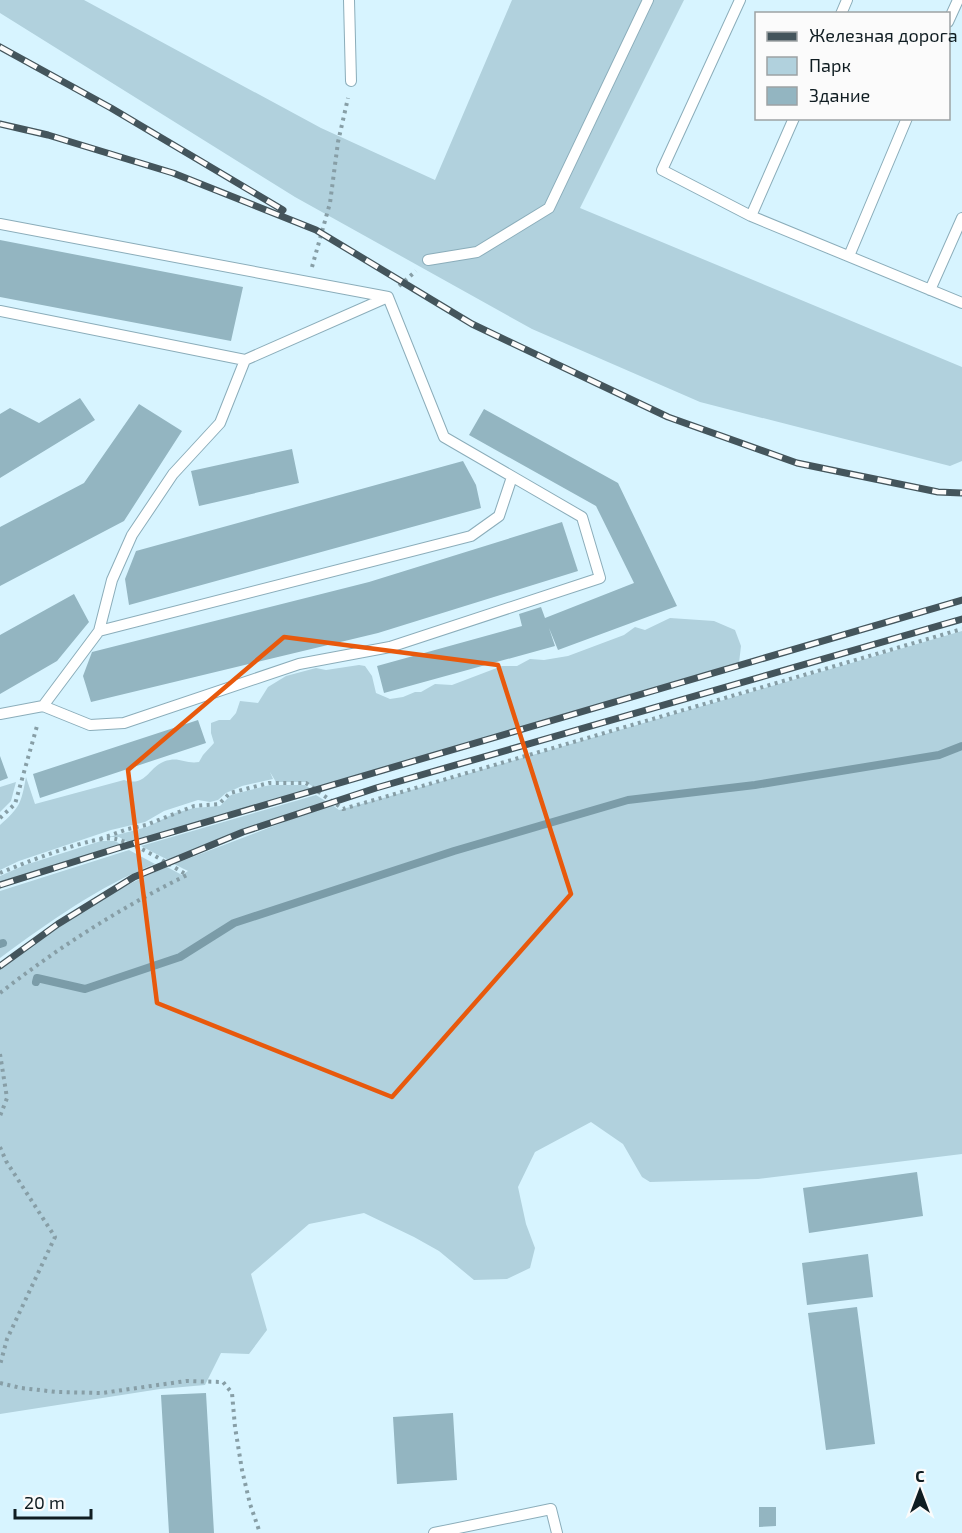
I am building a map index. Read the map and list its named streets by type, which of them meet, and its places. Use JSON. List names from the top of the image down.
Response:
{
  "legend": ["Железная дорога", "Парк", "Здание"],
  "scale_bar": "20 m",
  "north": "top"
}
